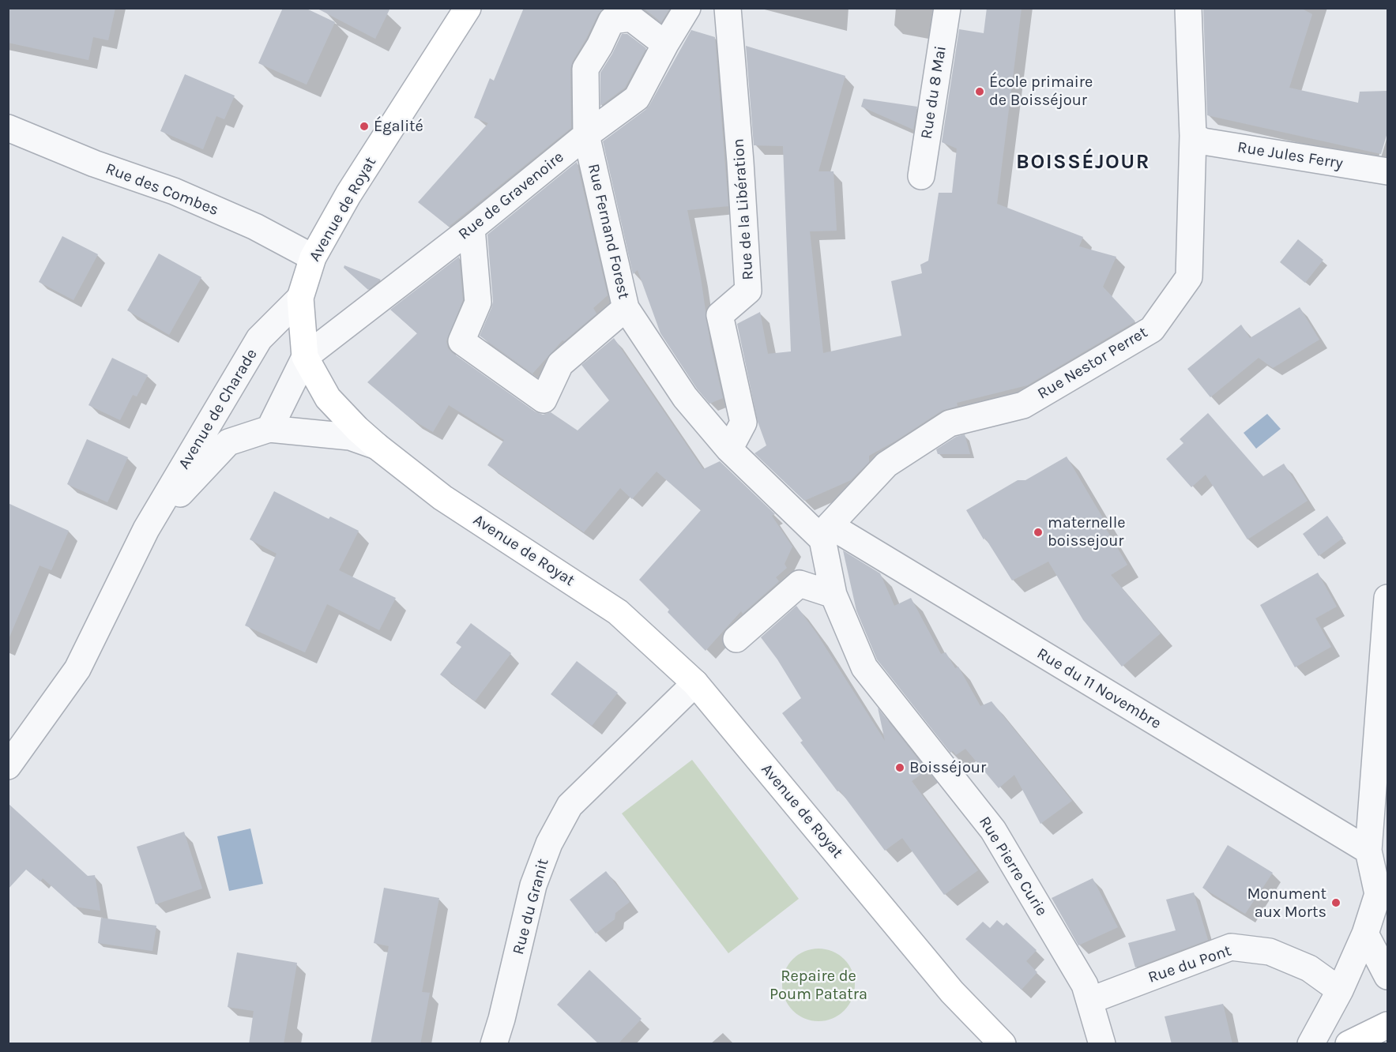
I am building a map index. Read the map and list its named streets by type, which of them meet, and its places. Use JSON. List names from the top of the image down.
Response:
{
  "streets": {
    "main road": ["Avenue de Royat"],
    "street": [
      "Rue du 8 Mai",
      "Rue Jules Ferry",
      "Rue des Combes",
      "Rue de Gravenoire",
      "Rue de la Libération",
      "Rue Fernand Forest",
      "Rue Nestor Perret",
      "Avenue de Charade",
      "Rue du 11 Novembre",
      "Rue Pierre Curie",
      "Rue du Granit",
      "Rue du Pont"
    ]
  },
  "crossings": [
    ["Rue Jules Ferry", "Rue Nestor Perret"],
    ["Rue des Combes", "Avenue de Royat"],
    ["Rue de Gravenoire", "Avenue de Royat"],
    ["Rue de Gravenoire", "Rue Fernand Forest"],
    ["Avenue de Royat", "Avenue de Charade"],
    ["Avenue de Royat", "Rue du Granit"],
    ["Rue de la Libération", "Rue Fernand Forest"],
    ["Rue Fernand Forest", "Rue Nestor Perret"],
    ["Rue Fernand Forest", "Rue du 11 Novembre"],
    ["Rue Fernand Forest", "Rue Pierre Curie"],
    ["Rue Nestor Perret", "Rue du 11 Novembre"],
    ["Rue Nestor Perret", "Rue Pierre Curie"],
    ["Rue du 11 Novembre", "Rue Pierre Curie"],
    ["Rue Pierre Curie", "Rue du Pont"]
  ],
  "districts": ["BOISSÉJOUR"],
  "parks": ["Repaire de Poum Patatra"],
  "places": [
    "École primaire de Boisséjour",
    "Égalité",
    "maternelle boissejour",
    "Boisséjour",
    "Monument aux Morts"
  ]
}
